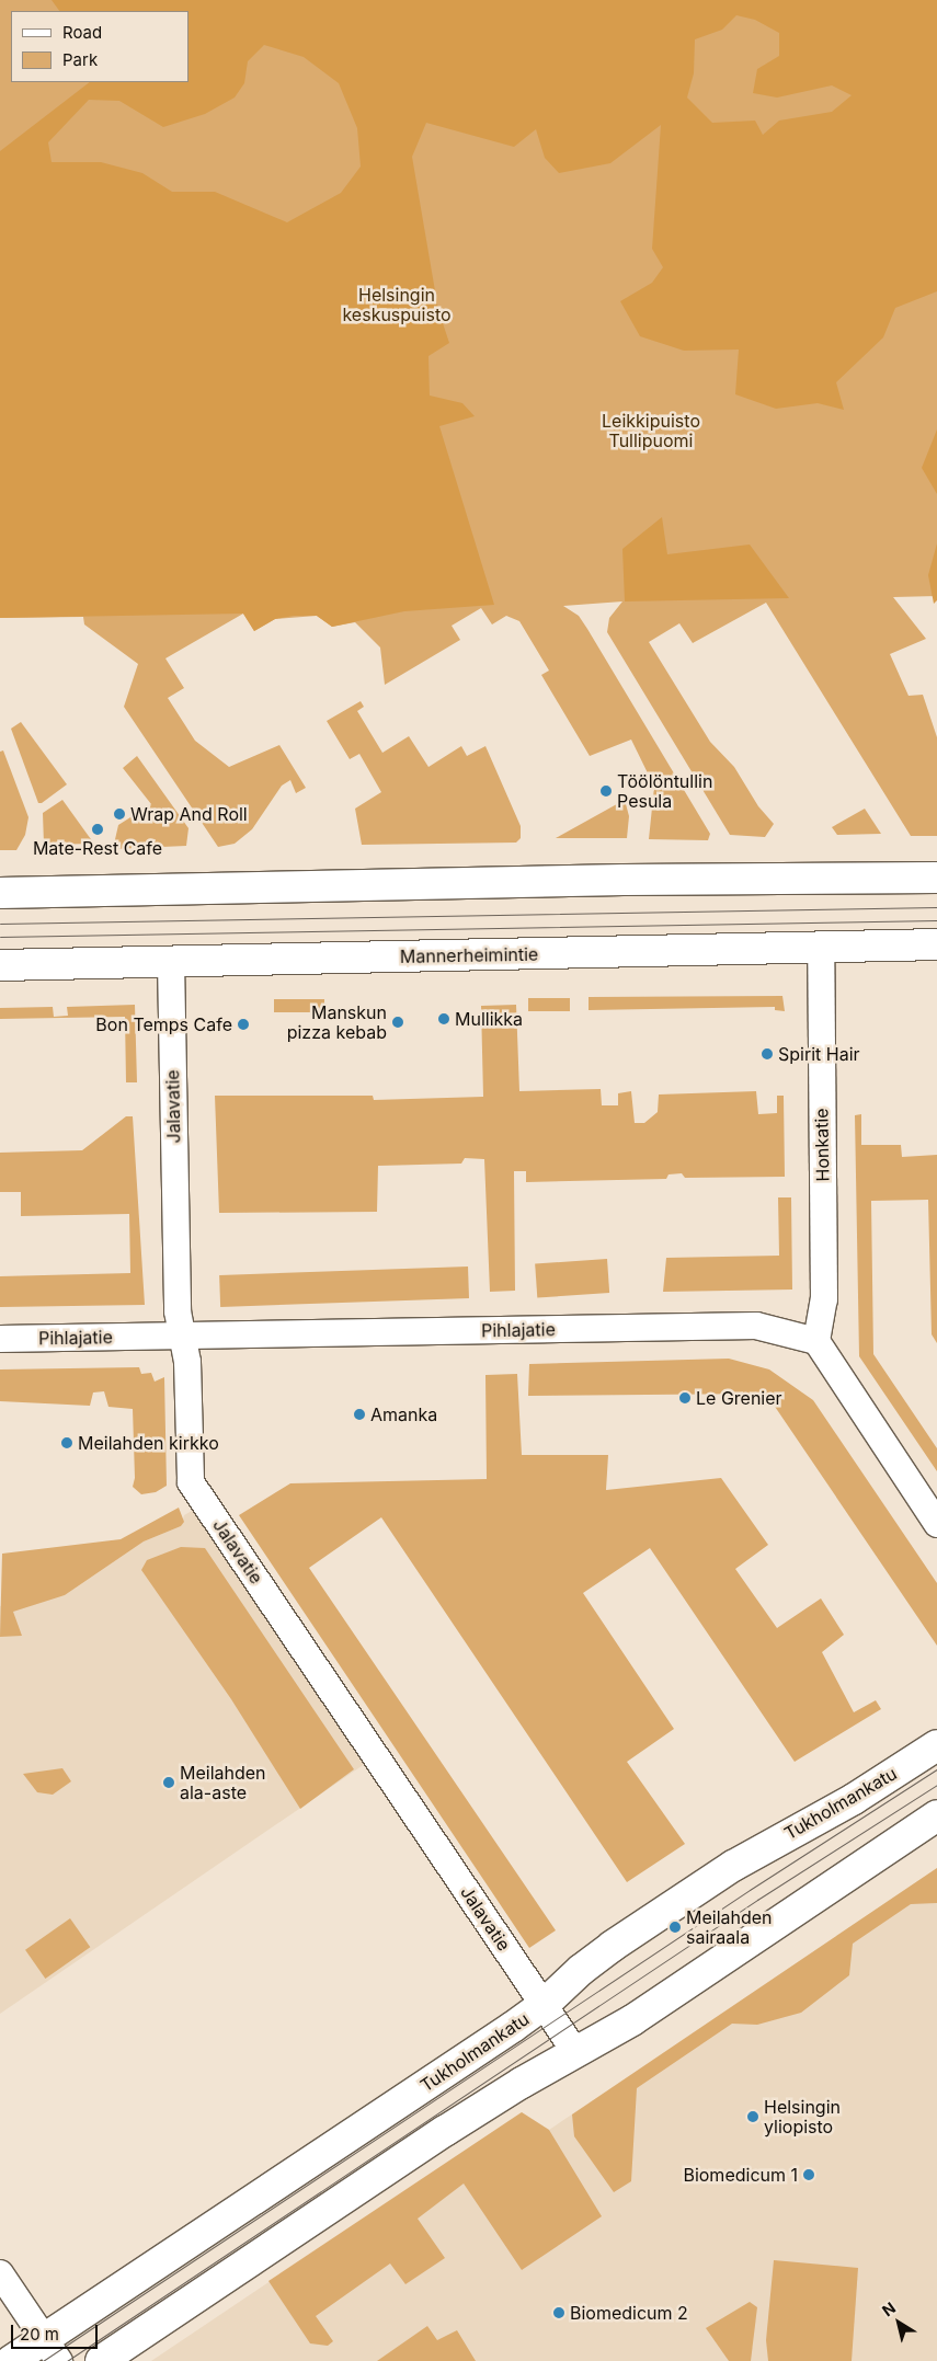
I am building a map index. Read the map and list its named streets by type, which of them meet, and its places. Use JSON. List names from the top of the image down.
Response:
{
  "streets": {
    "main road": ["Mannerheimintie", "Tukholmankatu"],
    "street": ["Jalavatie", "Honkatie", "Pihlajatie"]
  },
  "crossings": [
    ["Mannerheimintie", "Jalavatie"],
    ["Mannerheimintie", "Honkatie"],
    ["Jalavatie", "Pihlajatie"],
    ["Jalavatie", "Tukholmankatu"],
    ["Honkatie", "Pihlajatie"]
  ],
  "parks": ["Helsingin keskuspuisto", "Leikkipuisto Tullipuomi"],
  "places": [
    "Töölöntullin Pesula",
    "Wrap And Roll",
    "Mate-Rest Cafe",
    "Mullikka",
    "Manskun pizza kebab",
    "Bon Temps Cafe",
    "Spirit Hair",
    "Le Grenier",
    "Amanka",
    "Meilahden kirkko",
    "Meilahden ala-aste",
    "Meilahden sairaala",
    "Helsingin yliopisto",
    "Biomedicum 1",
    "Biomedicum 2"
  ],
  "legend": ["Road", "Park"],
  "scale_bar": "20 m",
  "north": "top left"
}
